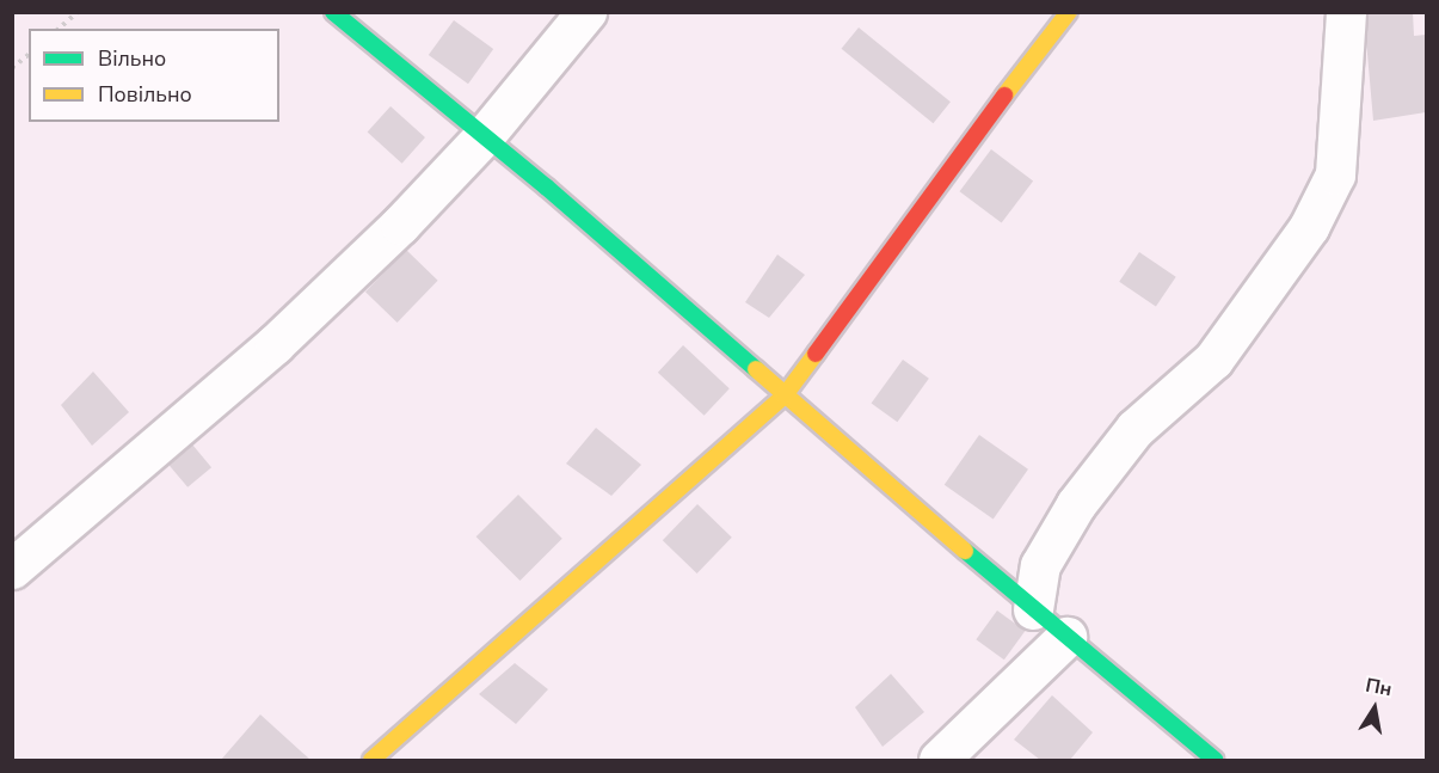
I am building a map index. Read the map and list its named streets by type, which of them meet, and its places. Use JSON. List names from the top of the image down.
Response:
{
  "legend": ["Вільно", "Повільно"],
  "north": "top"
}
